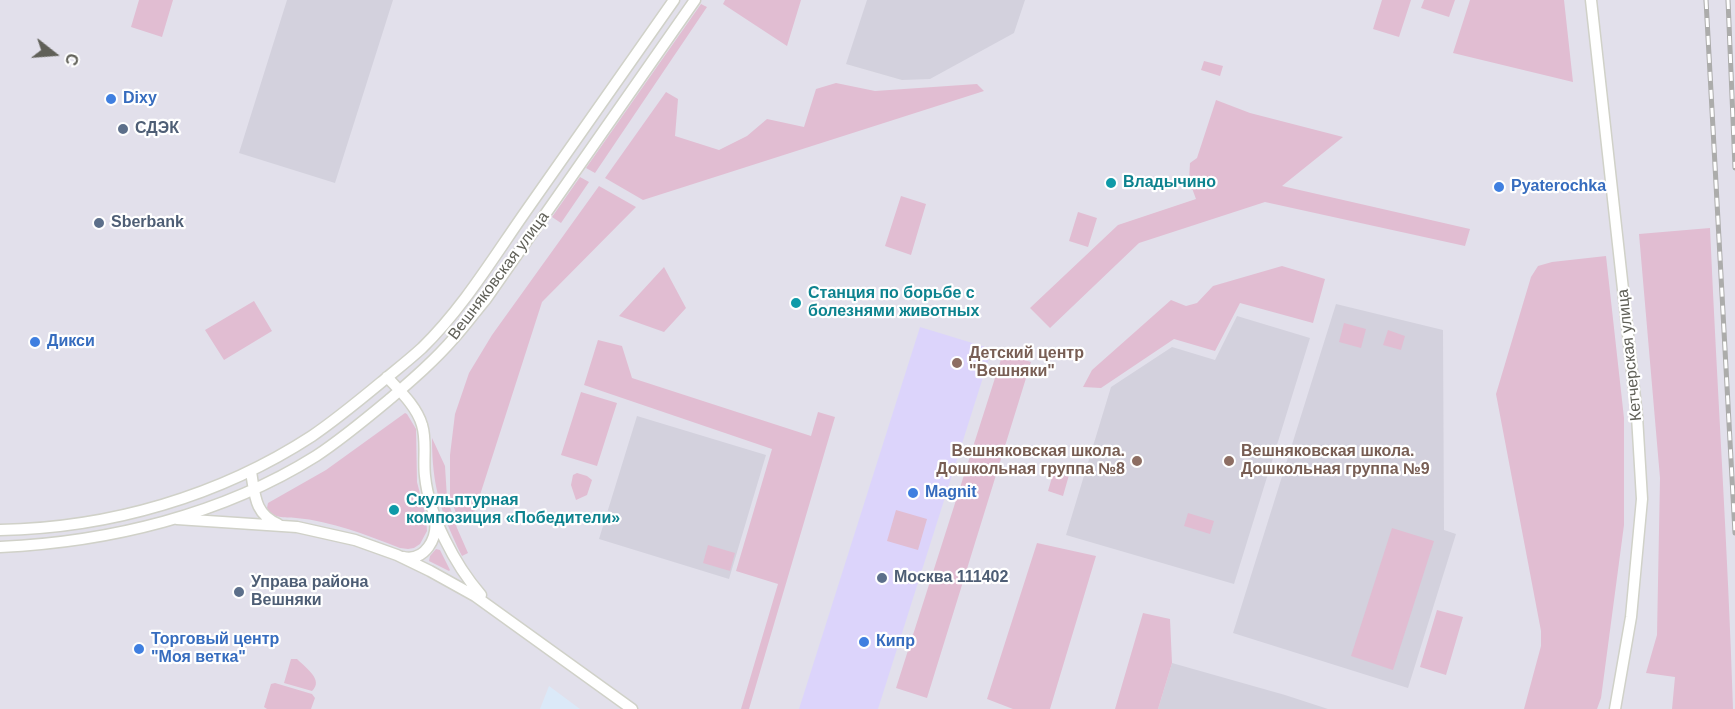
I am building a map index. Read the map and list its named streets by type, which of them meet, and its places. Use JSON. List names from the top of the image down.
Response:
{
  "streets": {
    "main road": ["Вешняковская улица", "Кетчерская улица"]
  },
  "places": [
    "Dixy",
    "СДЭК",
    "Владычино",
    "Pyaterochka",
    "Sberbank",
    "Станция по борьбе с болезнями животных",
    "Дикси",
    "Детский центр \"Вешняки\"",
    "Вешняковская школа. Дошкольная группа №8",
    "Вешняковская школа. Дошкольная группа №9",
    "Magnit",
    "Скульптурная композиция «Победители»",
    "Москва 111402",
    "Управа района Вешняки",
    "Кипр",
    "Торговый центр \"Моя ветка\""
  ],
  "north": "right"
}
